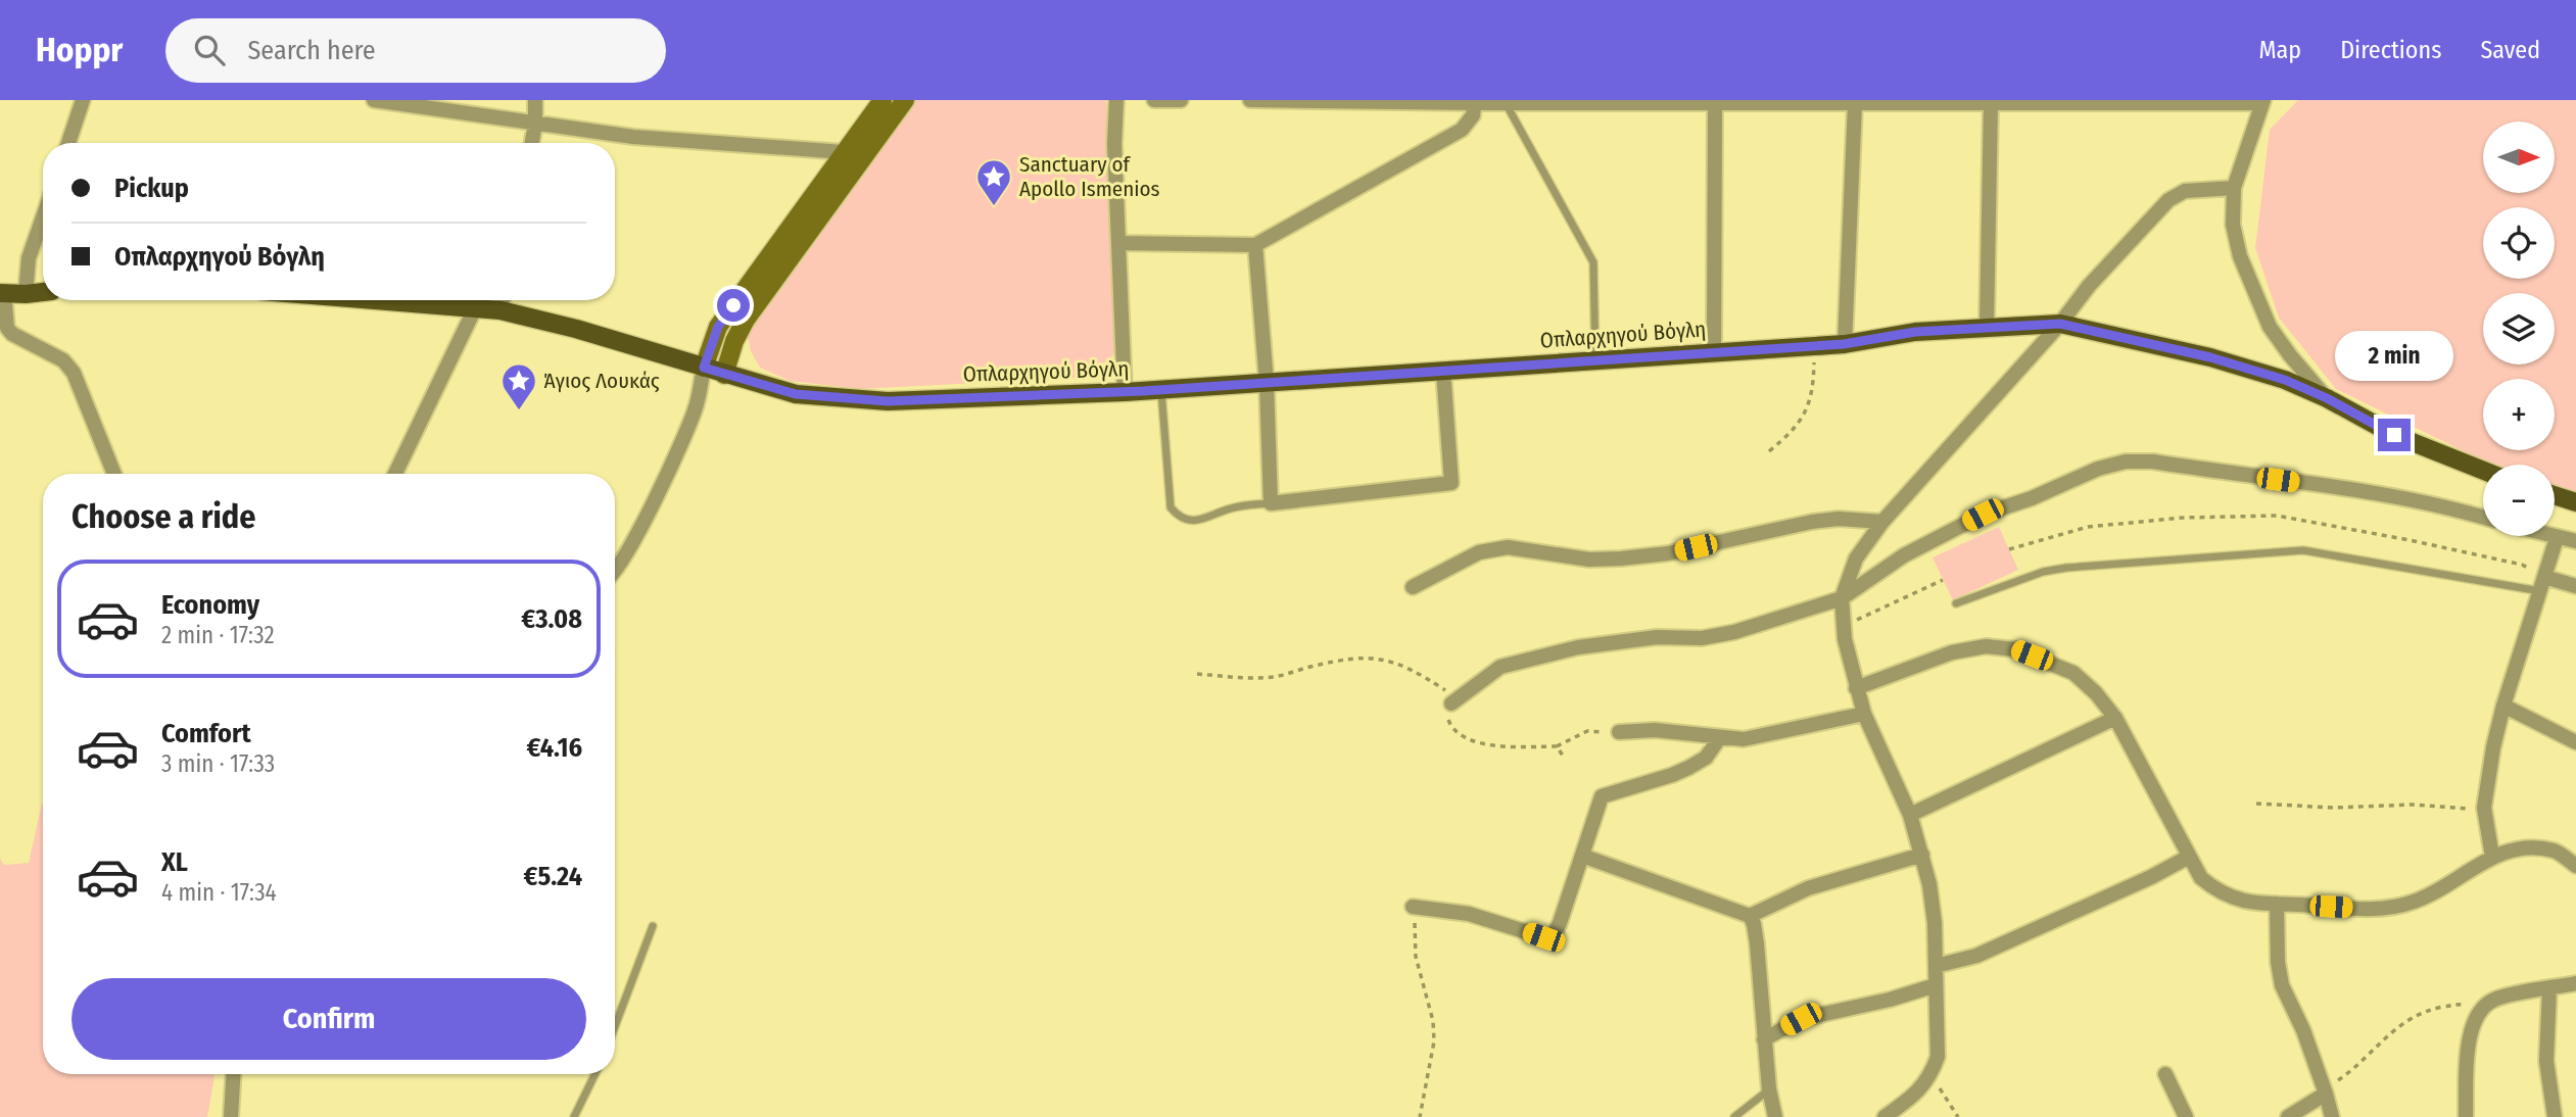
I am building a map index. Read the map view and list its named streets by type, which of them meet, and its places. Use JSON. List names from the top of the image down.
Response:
{
  "streets": {
    "main road": ["Οπλαρχηγού Βόγλη"]
  },
  "places": {
    "place": ["Sanctuary of Apollo Ismenios", "Άγιος Λουκάς"]
  },
  "north": "right",
  "page": {
    "header": "Hoppr",
    "search": "Search here",
    "nav": ["Map", "Directions", "Saved"],
    "map_buttons": ["+", "−"],
    "banner": ["Pickup", "Οπλαρχηγού Βόγλη"],
    "bubble": "2 min",
    "heading": "Choose a ride",
    "list": [
      {
        "name": "Economy",
        "note": "2 min · 17:32",
        "value": "€3.08"
      },
      {
        "name": "Comfort",
        "note": "3 min · 17:33",
        "value": "€4.16"
      },
      {
        "name": "XL",
        "note": "4 min · 17:34",
        "value": "€5.24"
      }
    ],
    "buttons": "Confirm"
  }
}
